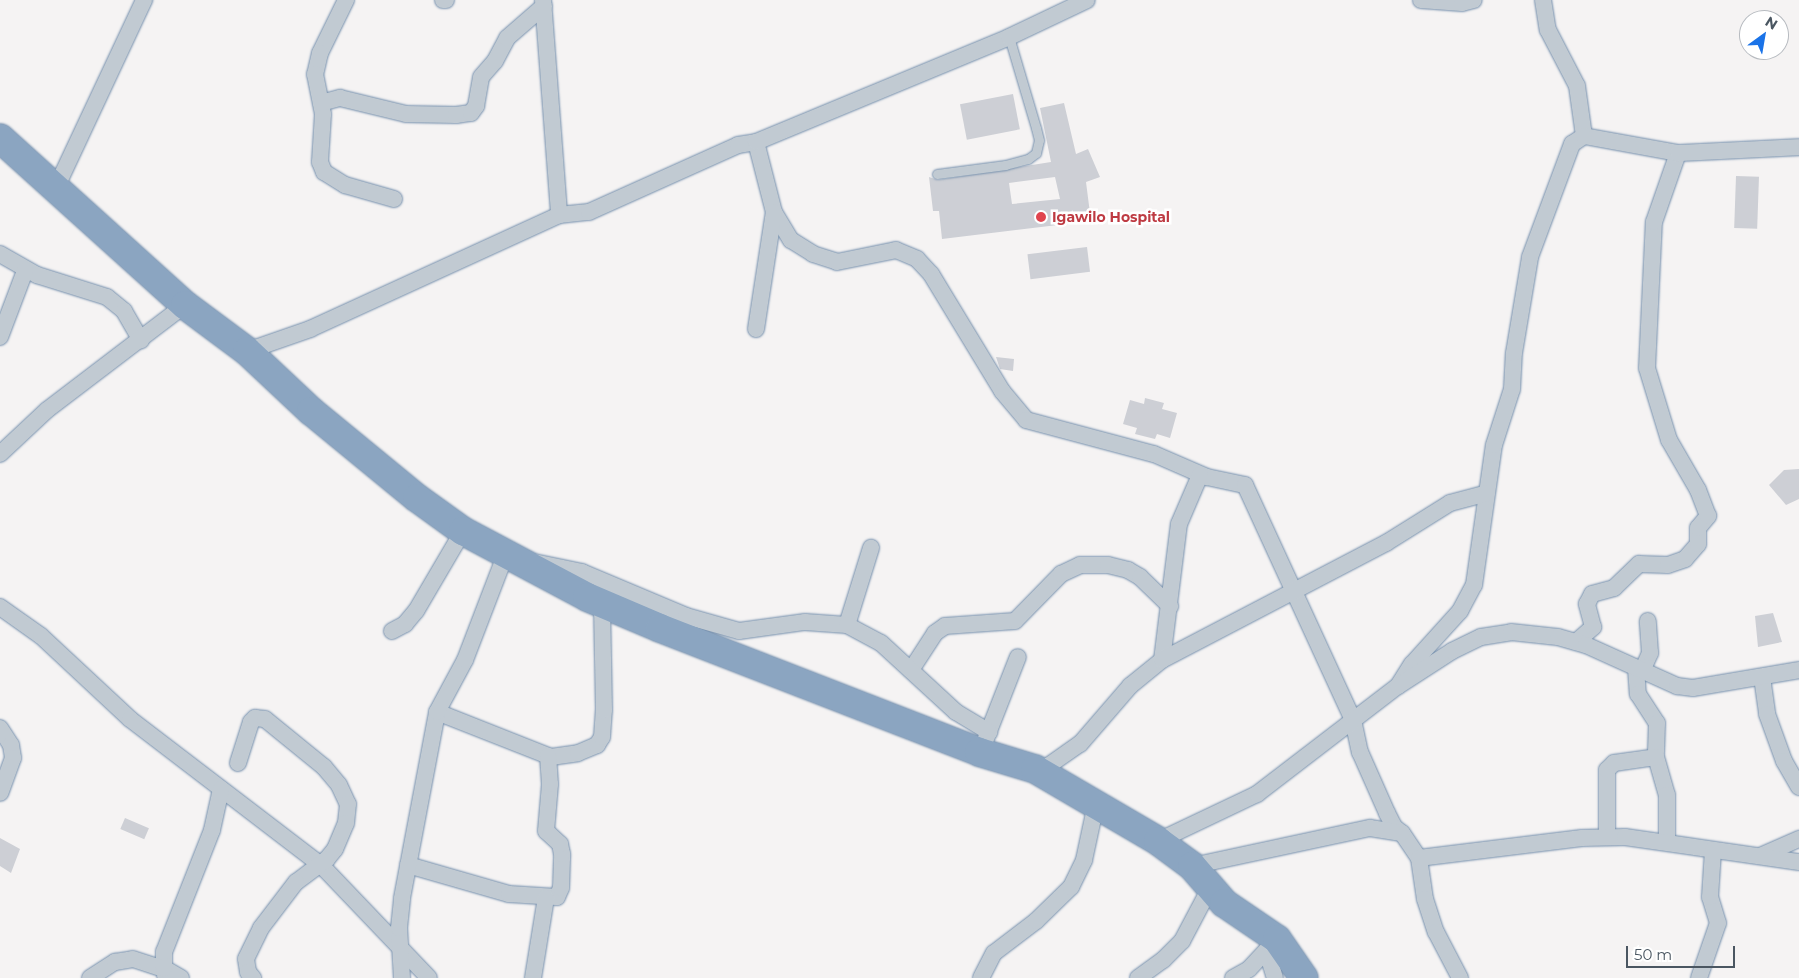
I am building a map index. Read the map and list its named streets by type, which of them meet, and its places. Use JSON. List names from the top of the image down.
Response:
{
  "places": ["Igawilo Hospital"],
  "scale_bar": "50 m",
  "north": "top right"
}
